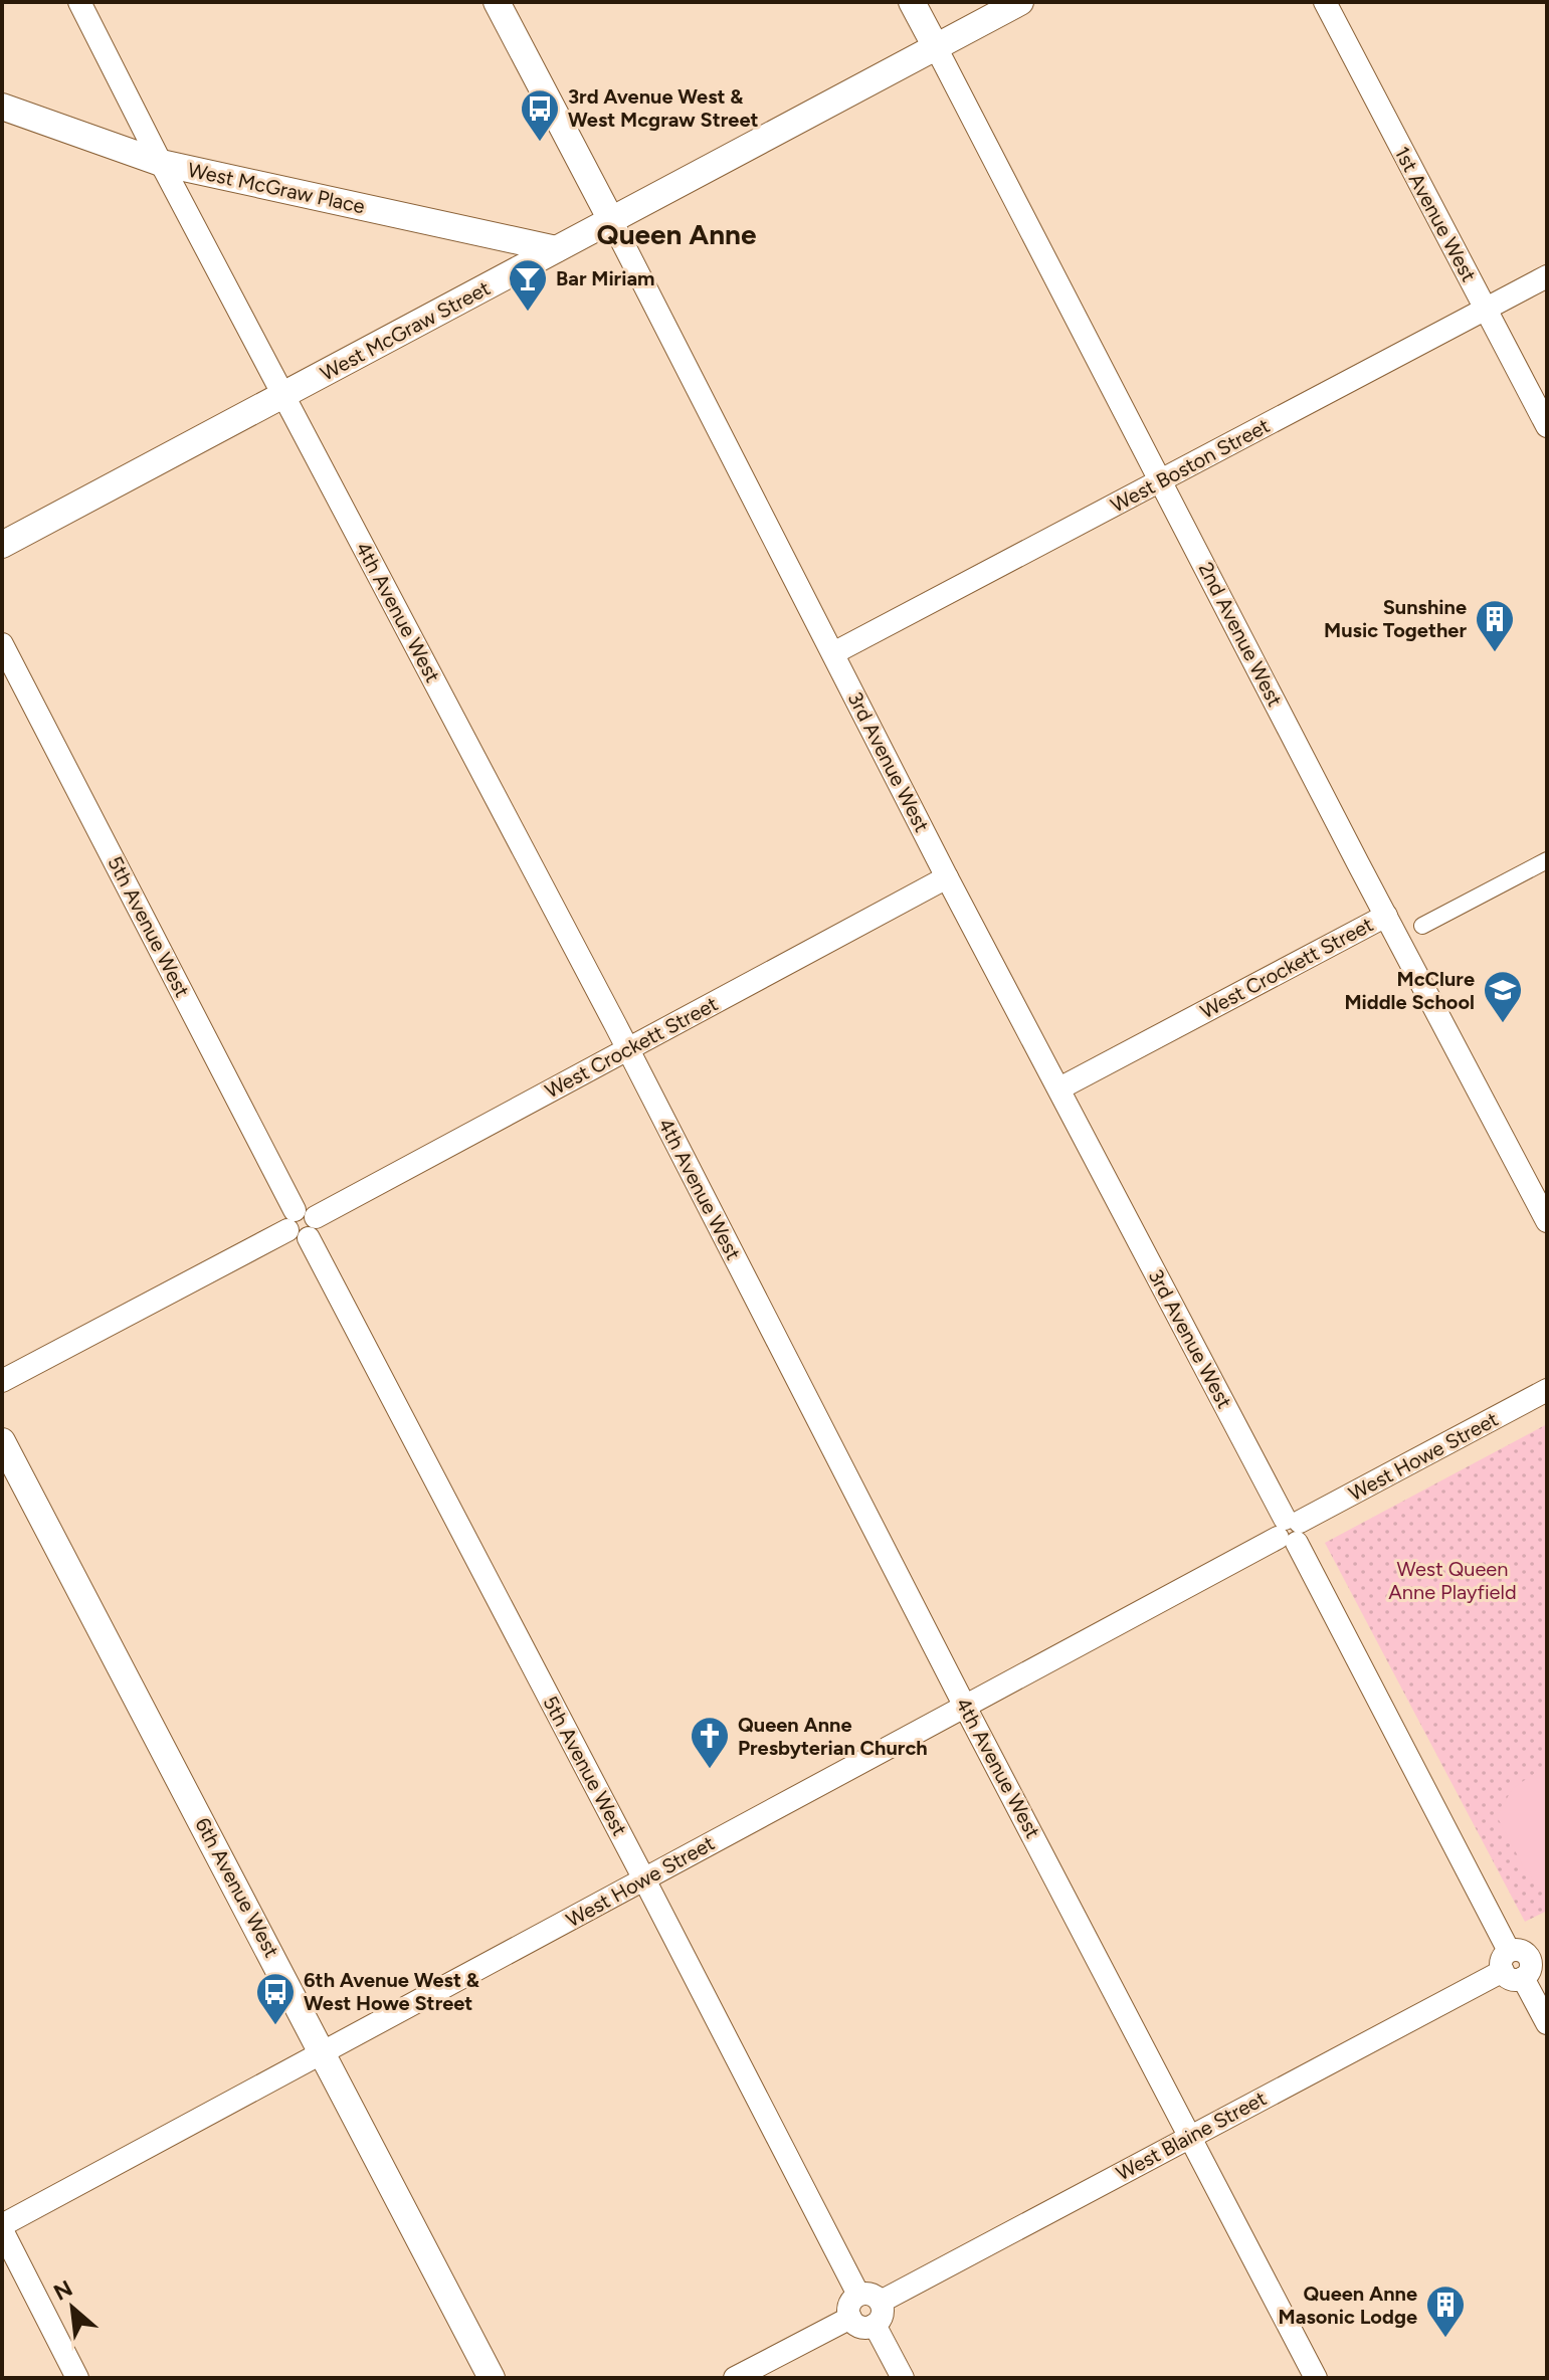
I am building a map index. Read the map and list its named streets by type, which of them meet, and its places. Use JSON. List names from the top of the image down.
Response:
{
  "streets": {
    "street": [
      "West McGraw Place",
      "1st Avenue West",
      "West McGraw Street",
      "West Boston Street",
      "4th Avenue West",
      "2nd Avenue West",
      "3rd Avenue West",
      "5th Avenue West",
      "West Crockett Street",
      "West Howe Street",
      "6th Avenue West",
      "West Blaine Street"
    ]
  },
  "crossings": [
    ["West McGraw Place", "West McGraw Street"],
    ["West McGraw Place", "4th Avenue West"],
    ["1st Avenue West", "West Boston Street"],
    ["West McGraw Street", "4th Avenue West"],
    ["West McGraw Street", "2nd Avenue West"],
    ["West McGraw Street", "3rd Avenue West"],
    ["West Boston Street", "2nd Avenue West"],
    ["West Boston Street", "3rd Avenue West"],
    ["4th Avenue West", "West Crockett Street"],
    ["4th Avenue West", "West Howe Street"],
    ["4th Avenue West", "West Blaine Street"],
    ["2nd Avenue West", "West Crockett Street"],
    ["3rd Avenue West", "West Crockett Street"],
    ["3rd Avenue West", "West Howe Street"],
    ["3rd Avenue West", "West Blaine Street"],
    ["5th Avenue West", "West Crockett Street"],
    ["5th Avenue West", "West Howe Street"],
    ["5th Avenue West", "West Blaine Street"],
    ["West Howe Street", "6th Avenue West"]
  ],
  "districts": ["Queen Anne"],
  "parks": ["West Queen Anne Playfield"],
  "places": {
    "bus stop": ["3rd Avenue West & West Mcgraw Street", "6th Avenue West & West Howe Street"],
    "bar": ["Bar Miriam"],
    "building": ["Sunshine Music Together", "Queen Anne Masonic Lodge"],
    "school or university": ["McClure Middle School"],
    "church": ["Queen Anne Presbyterian Church"]
  },
  "north": "top left"
}
